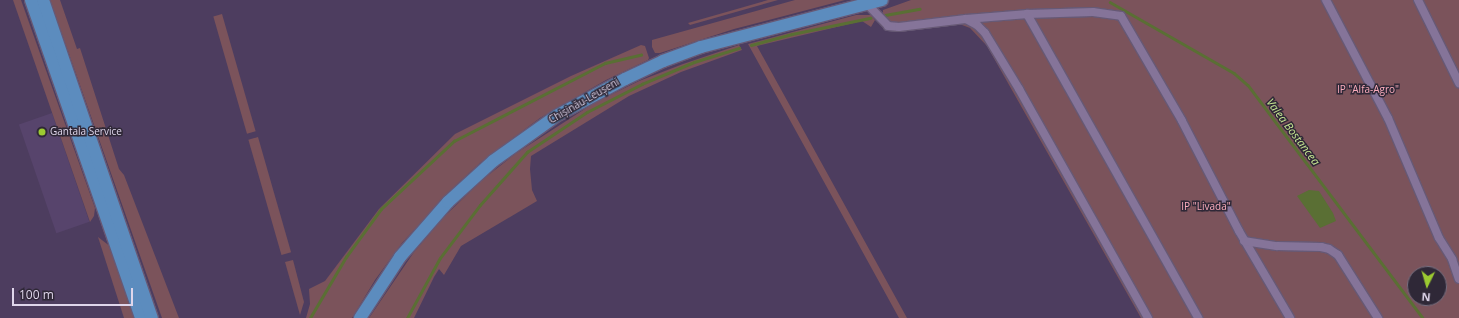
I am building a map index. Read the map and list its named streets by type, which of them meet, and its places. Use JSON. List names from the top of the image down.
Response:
{
  "streets": {
    "highway": ["Chișinău-Leușeni"]
  },
  "water": ["Valea Bostancea"],
  "parks": ["IP \"Alfa-Agro\"", "IP \"Livada\""],
  "places": ["Gantala Service"],
  "scale_bar": "100 m",
  "north": "bottom"
}
